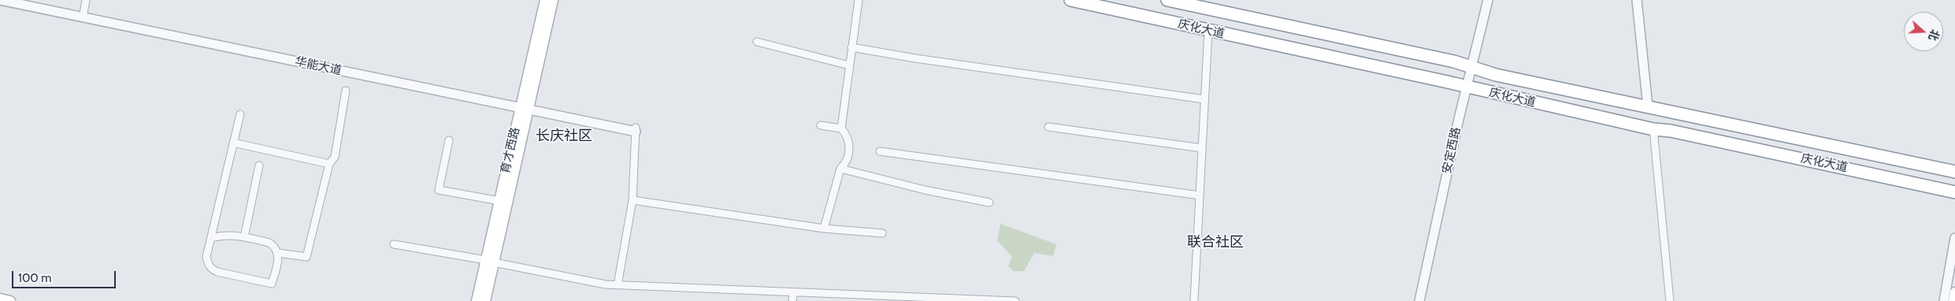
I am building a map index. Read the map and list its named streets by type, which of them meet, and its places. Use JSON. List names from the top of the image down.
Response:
{
  "streets": {
    "highway": ["庆化大道"],
    "main road": ["育才西路"],
    "street": ["华能大道", "安定西路"]
  },
  "crossings": [
    ["庆化大道", "安定西路"],
    ["华能大道", "育才西路"]
  ],
  "districts": ["长庆社区", "联合社区"],
  "scale_bar": "100 m",
  "north": "right"
}
